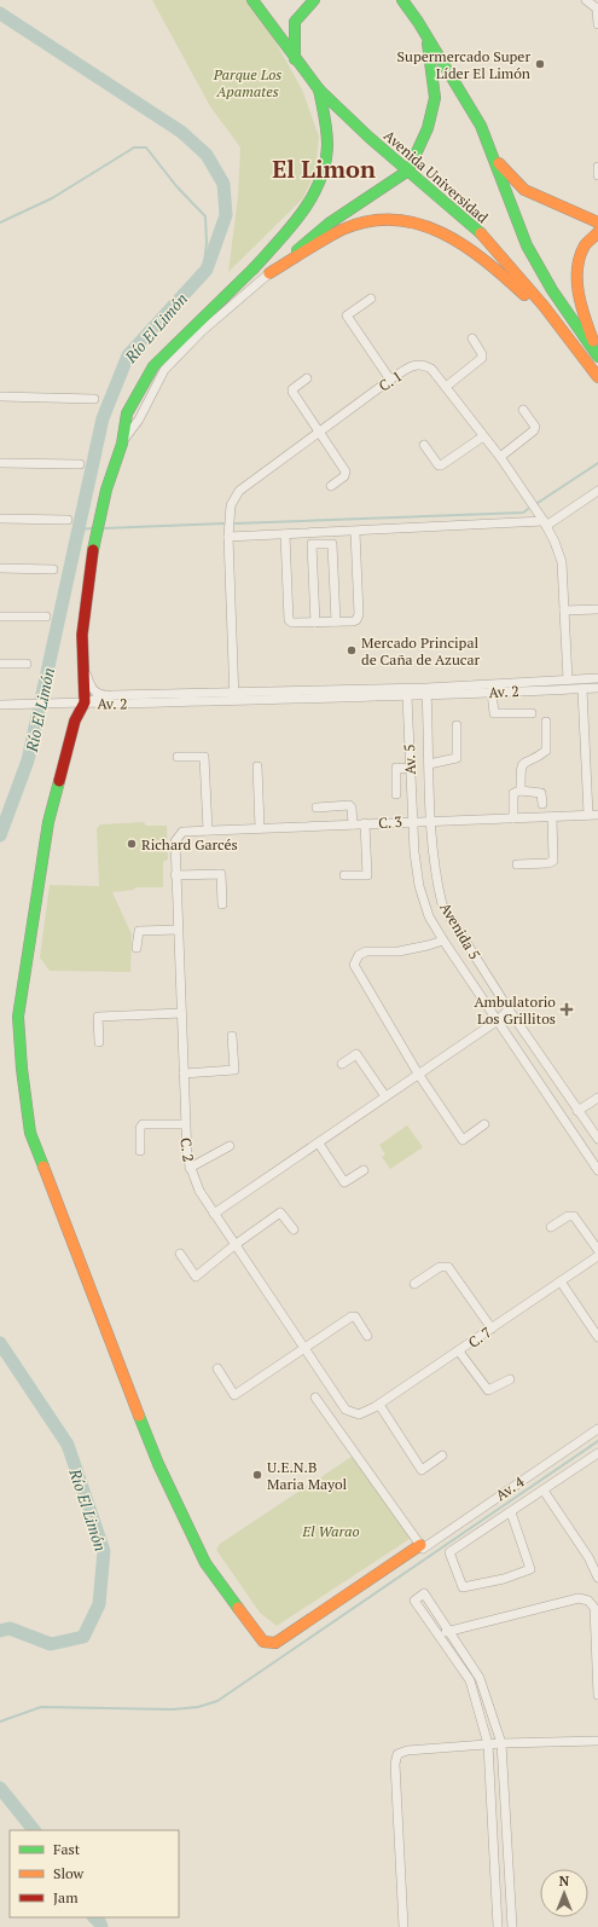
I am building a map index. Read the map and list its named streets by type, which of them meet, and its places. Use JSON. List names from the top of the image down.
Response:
{
  "streets": {
    "main road": ["Avenida Universidad"],
    "street": [
      "C. 1",
      "Av. 2",
      "Av. 5",
      "C. 3",
      "Avenida 5",
      "C. 2",
      "C. 7",
      "Av. 4"
    ]
  },
  "crossings": [
    ["C. 1", "Av. 2"],
    ["Av. 2", "Av. 5"],
    ["Av. 2", "Avenida 5"],
    ["Av. 5", "C. 3"],
    ["Av. 5", "Avenida 5"],
    ["C. 3", "Avenida 5"],
    ["C. 3", "C. 2"],
    ["C. 2", "C. 7"]
  ],
  "districts": ["El Limon"],
  "water": ["Río El Limón"],
  "parks": ["Parque Los Apamates", "El Warao"],
  "places": {
    "other": [
      "Supermercado Super Líder El Limón",
      "Mercado Principal de Caña de Azucar",
      "Richard Garcés",
      "U.E.N.B Maria Mayol"
    ],
    "health": ["Ambulatorio Los Grillitos"]
  },
  "legend": ["Fast", "Slow", "Jam"],
  "north": "top"
}
